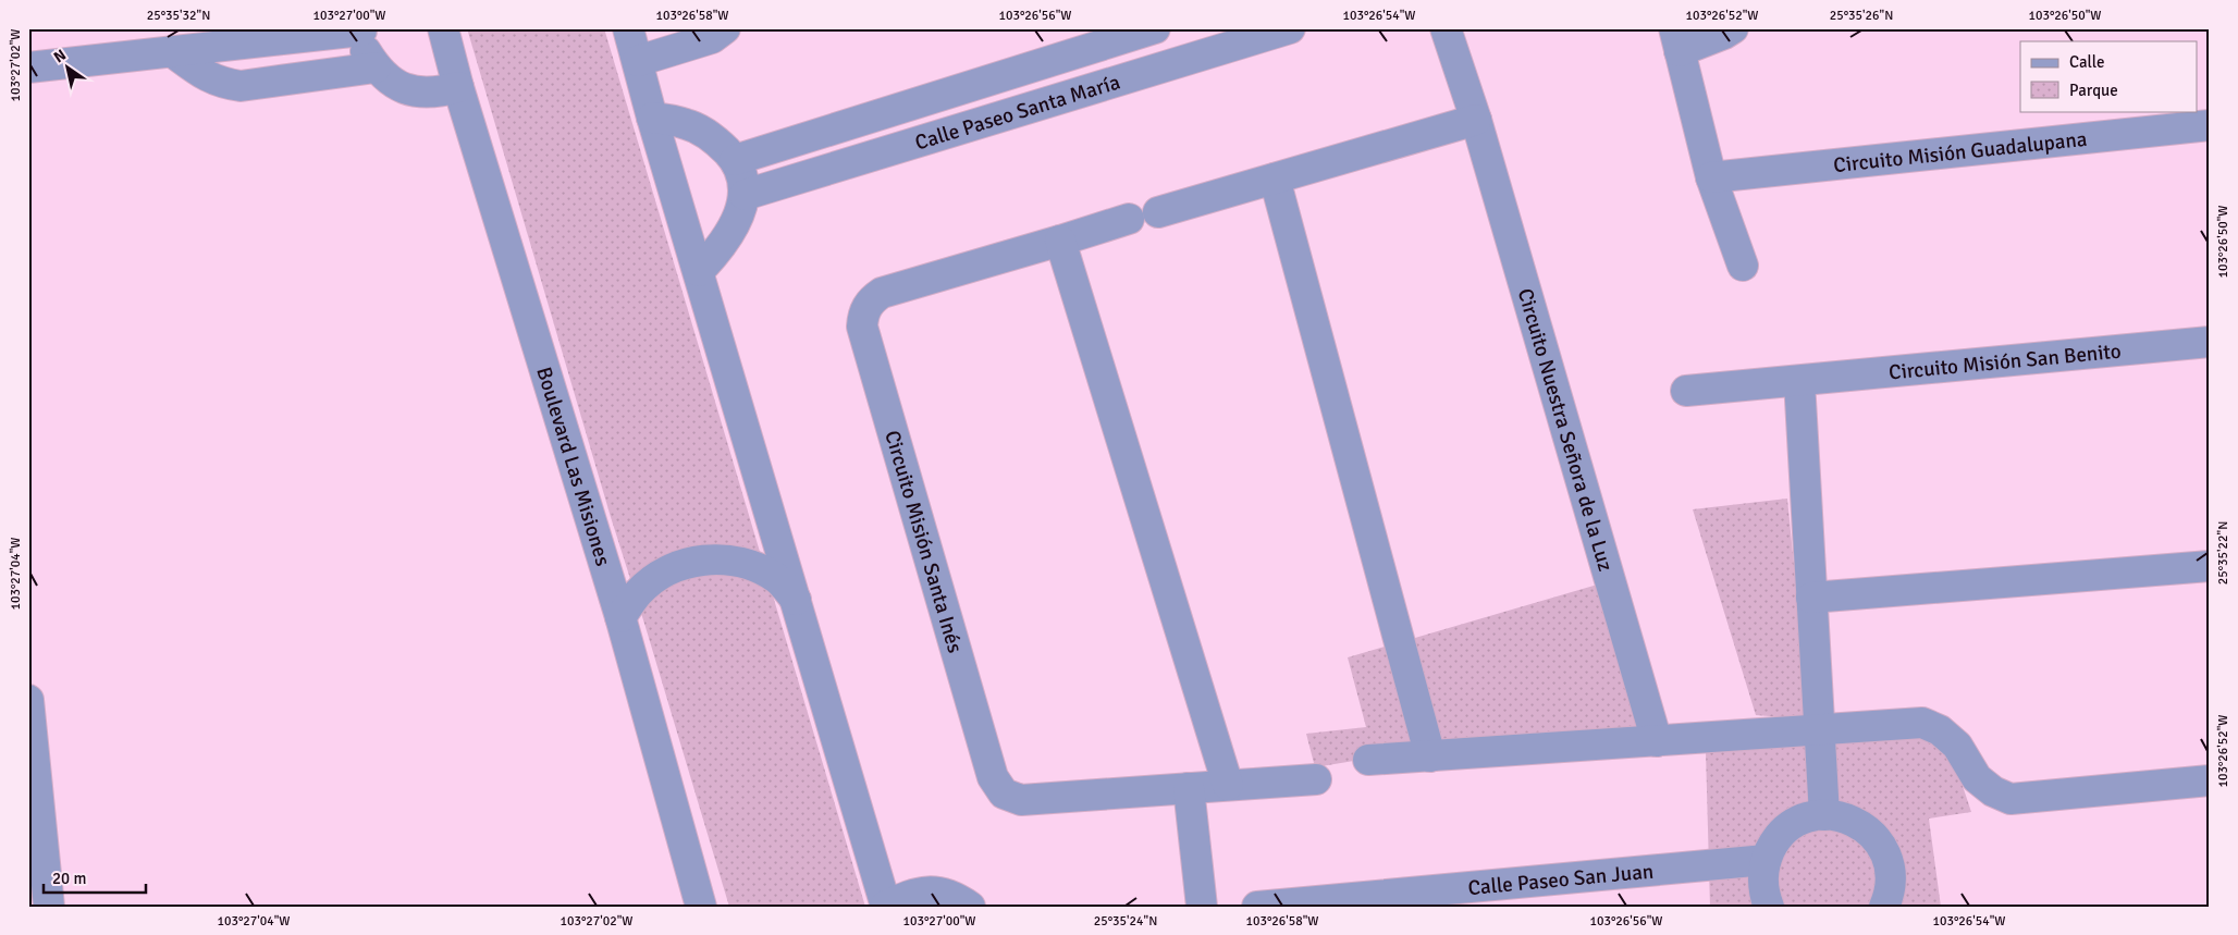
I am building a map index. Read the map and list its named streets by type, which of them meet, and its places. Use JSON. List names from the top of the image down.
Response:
{
  "streets": {
    "street": [
      "Calle Paseo Santa María",
      "Circuito Misión Guadalupana",
      "Circuito Misión San Benito",
      "Circuito Nuestra Señora de la Luz",
      "Boulevard Las Misiones",
      "Circuito Misión Santa Inés",
      "Calle Paseo San Juan"
    ]
  },
  "legend": ["Calle", "Parque"],
  "scale_bar": "20 m",
  "north": "top left",
  "coordinates": [
    "25°35'32\"N",
    "103°27'00\"W",
    "103°26'58\"W",
    "103°26'56\"W",
    "103°26'54\"W",
    "103°26'52\"W",
    "25°35'26\"N",
    "103°26'50\"W",
    "103°27'02\"W",
    "25°35'22\"N",
    "103°27'04\"W",
    "25°35'24\"N"
  ]
}
